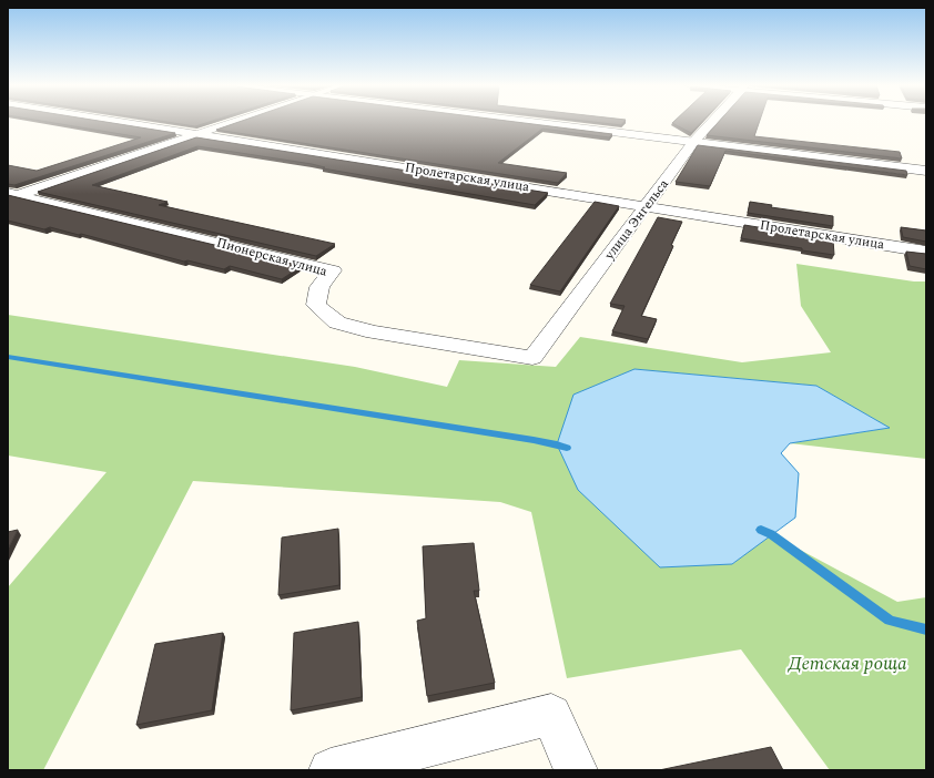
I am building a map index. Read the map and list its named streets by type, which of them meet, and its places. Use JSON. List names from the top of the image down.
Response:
{
  "streets": {
    "street": ["Пролетарская улица", "улица Энгельса", "Пионерская улица"]
  },
  "crossings": [
    ["Пролетарская улица", "улица Энгельса"],
    ["улица Энгельса", "Пионерская улица"]
  ],
  "parks": ["Детская роща"]
}
